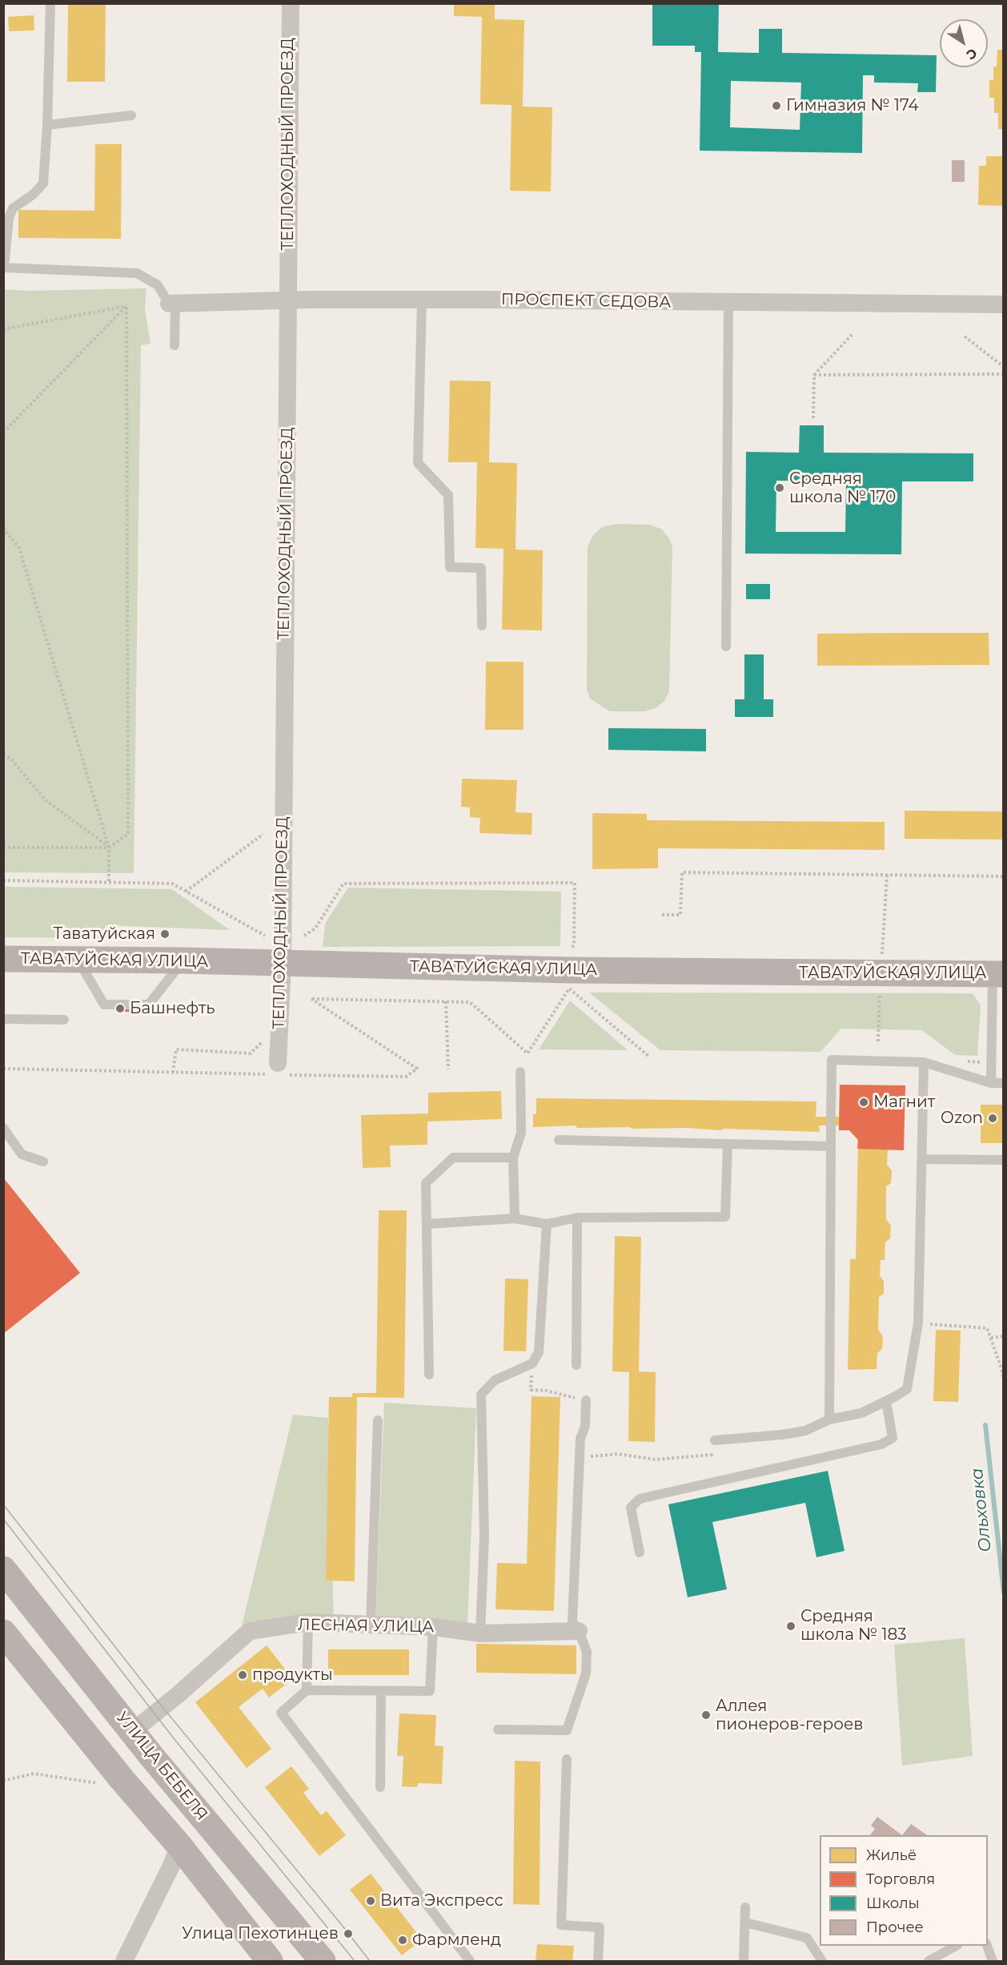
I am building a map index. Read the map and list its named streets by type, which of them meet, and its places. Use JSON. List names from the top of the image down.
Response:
{
  "streets": {
    "main road": ["ТАВАТУЙСКАЯ УЛИЦА", "УЛИЦА БЕБЕЛЯ"],
    "street": ["ТЕПЛОХОДНЫЙ ПРОЕЗД", "ПРОСПЕКТ СЕДОВА", "ЛЕСНАЯ УЛИЦА"]
  },
  "crossings": [
    ["ТЕПЛОХОДНЫЙ ПРОЕЗД", "ПРОСПЕКТ СЕДОВА"],
    ["ТЕПЛОХОДНЫЙ ПРОЕЗД", "ТАВАТУЙСКАЯ УЛИЦА"],
    ["ЛЕСНАЯ УЛИЦА", "УЛИЦА БЕБЕЛЯ"]
  ],
  "water": ["Ольховка"],
  "places": [
    "Гимназия № 174",
    "Средняя школа № 170",
    "Таватуйская",
    "Башнефть",
    "Магнит",
    "Ozon",
    "Средняя школа № 183",
    "продукты",
    "Аллея пионеров-героев",
    "Вита Экспресс",
    "Улица Пехотинцев",
    "Фармленд"
  ],
  "legend": [
    "Жильё",
    "Торговля",
    "Школы",
    "Прочее"
  ],
  "north": "bottom right"
}
